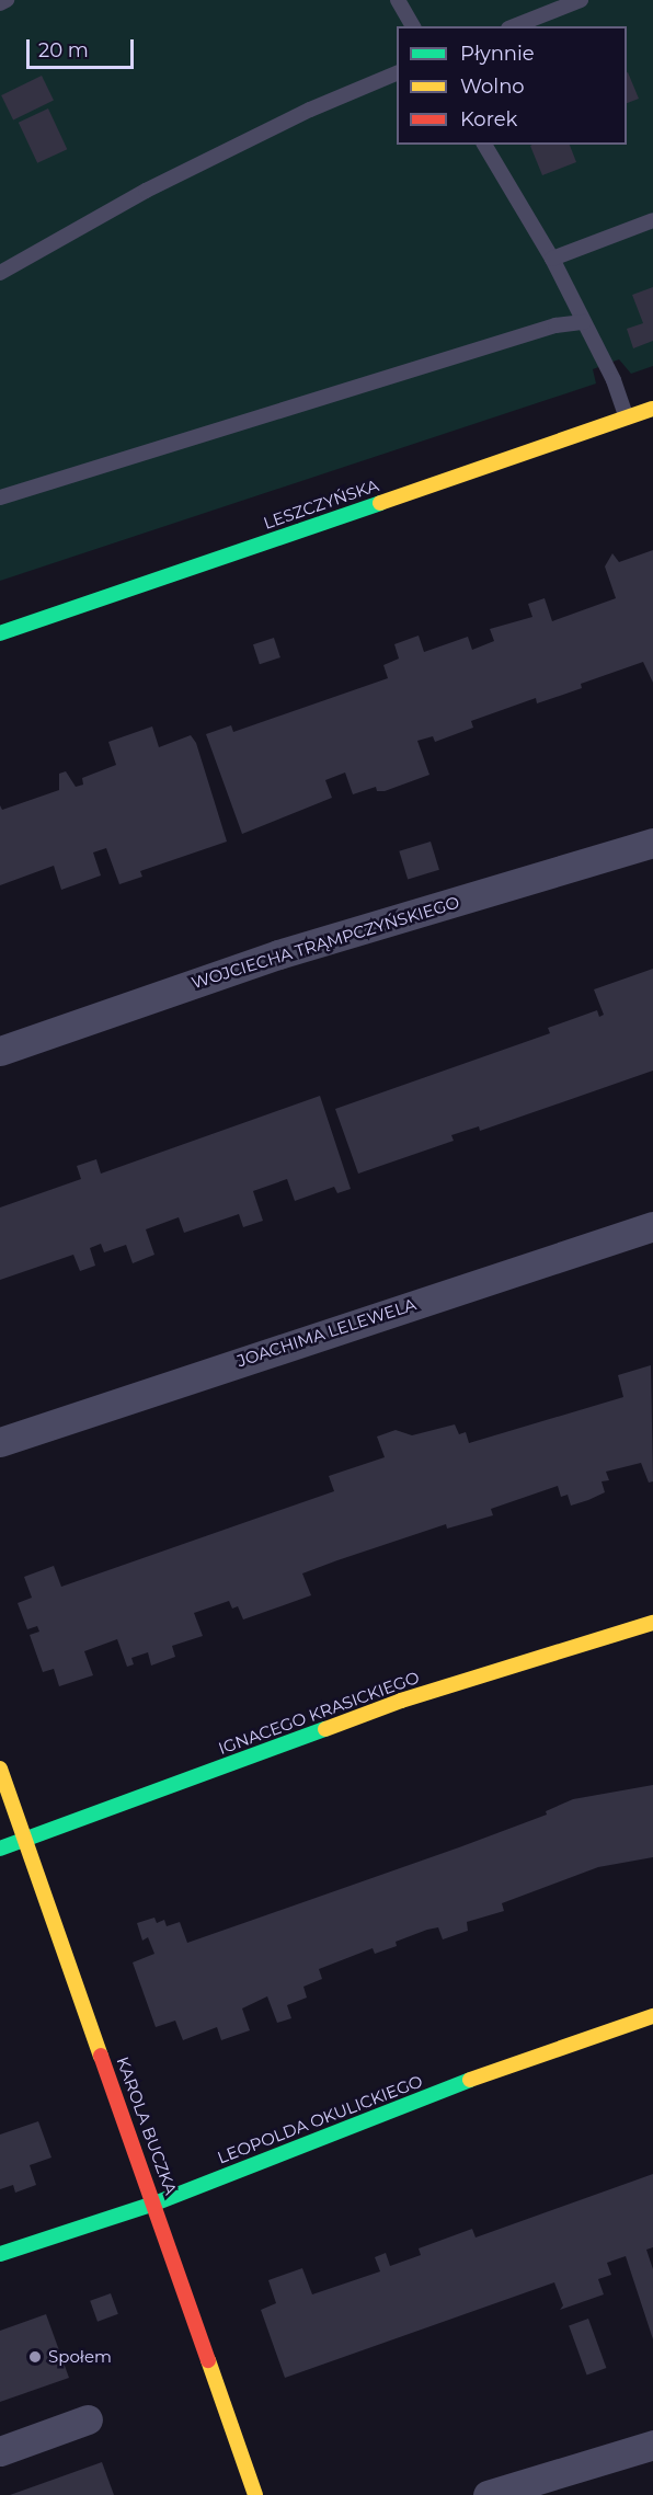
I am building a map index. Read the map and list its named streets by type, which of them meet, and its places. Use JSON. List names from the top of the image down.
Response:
{
  "streets": {
    "street": [
      "LESZCZYŃSKA",
      "WOJCIECHA TRĄMPCZYŃSKIEGO",
      "JOACHIMA LELEWELA",
      "IGNACEGO KRASICKIEGO",
      "LEOPOLDA OKULICKIEGO",
      "KAROLA BUCZKA"
    ]
  },
  "crossings": [
    ["IGNACEGO KRASICKIEGO", "KAROLA BUCZKA"],
    ["LEOPOLDA OKULICKIEGO", "KAROLA BUCZKA"]
  ],
  "places": ["Społem"],
  "legend": ["Płynnie", "Wolno", "Korek"],
  "scale_bar": "20 m"
}
